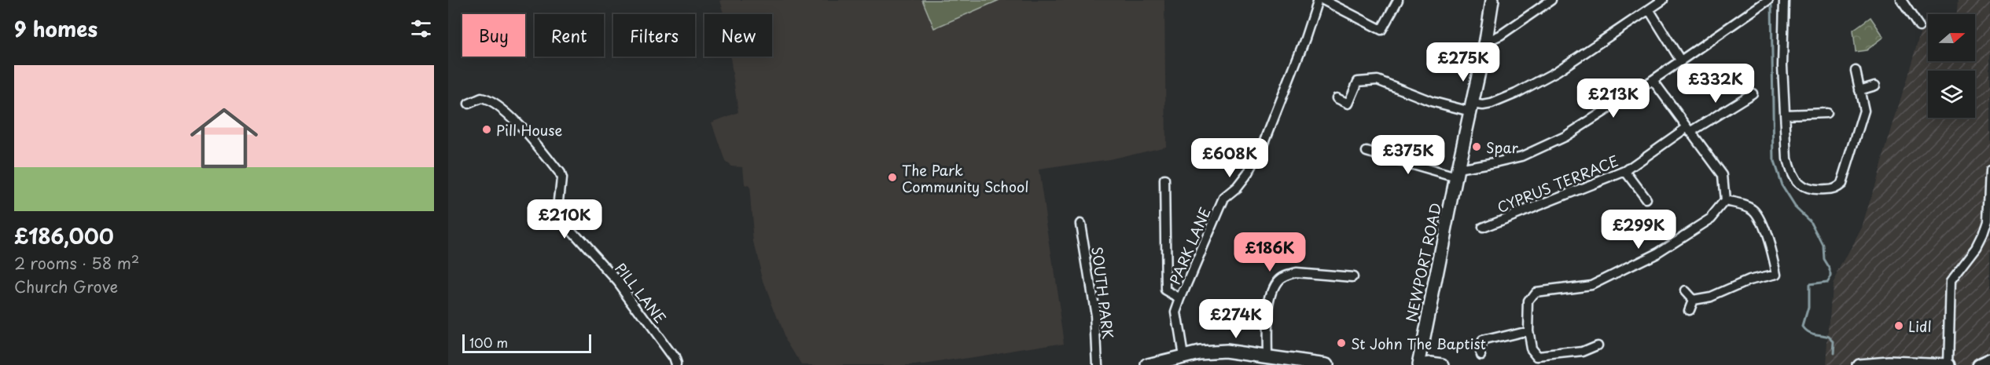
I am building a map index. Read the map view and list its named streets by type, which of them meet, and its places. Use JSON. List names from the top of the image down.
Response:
{
  "streets": {
    "street": [
      "CYPRUS TERRACE",
      "PARK LANE",
      "NEWPORT ROAD",
      "PILL LANE",
      "SOUTH PARK"
    ]
  },
  "places": [
    "Pill House",
    "Spar",
    "The Park Community School",
    "Lidl",
    "St John The Baptist"
  ],
  "scale_bar": "100 m",
  "north": "right",
  "page": {
    "heading": "9 homes",
    "chip": [
      "Buy",
      "Rent",
      "Filters",
      "New"
    ],
    "price": [
      "£275K",
      "£332K",
      "£213K",
      "£375K",
      "£608K",
      "£210K",
      "£299K",
      "£186K",
      "£274K"
    ],
    "list": [
      {
        "name": "£186,000",
        "note": "2 rooms · 58 m² · Church Grove"
      }
    ],
    "scale": "100 m"
  }
}
